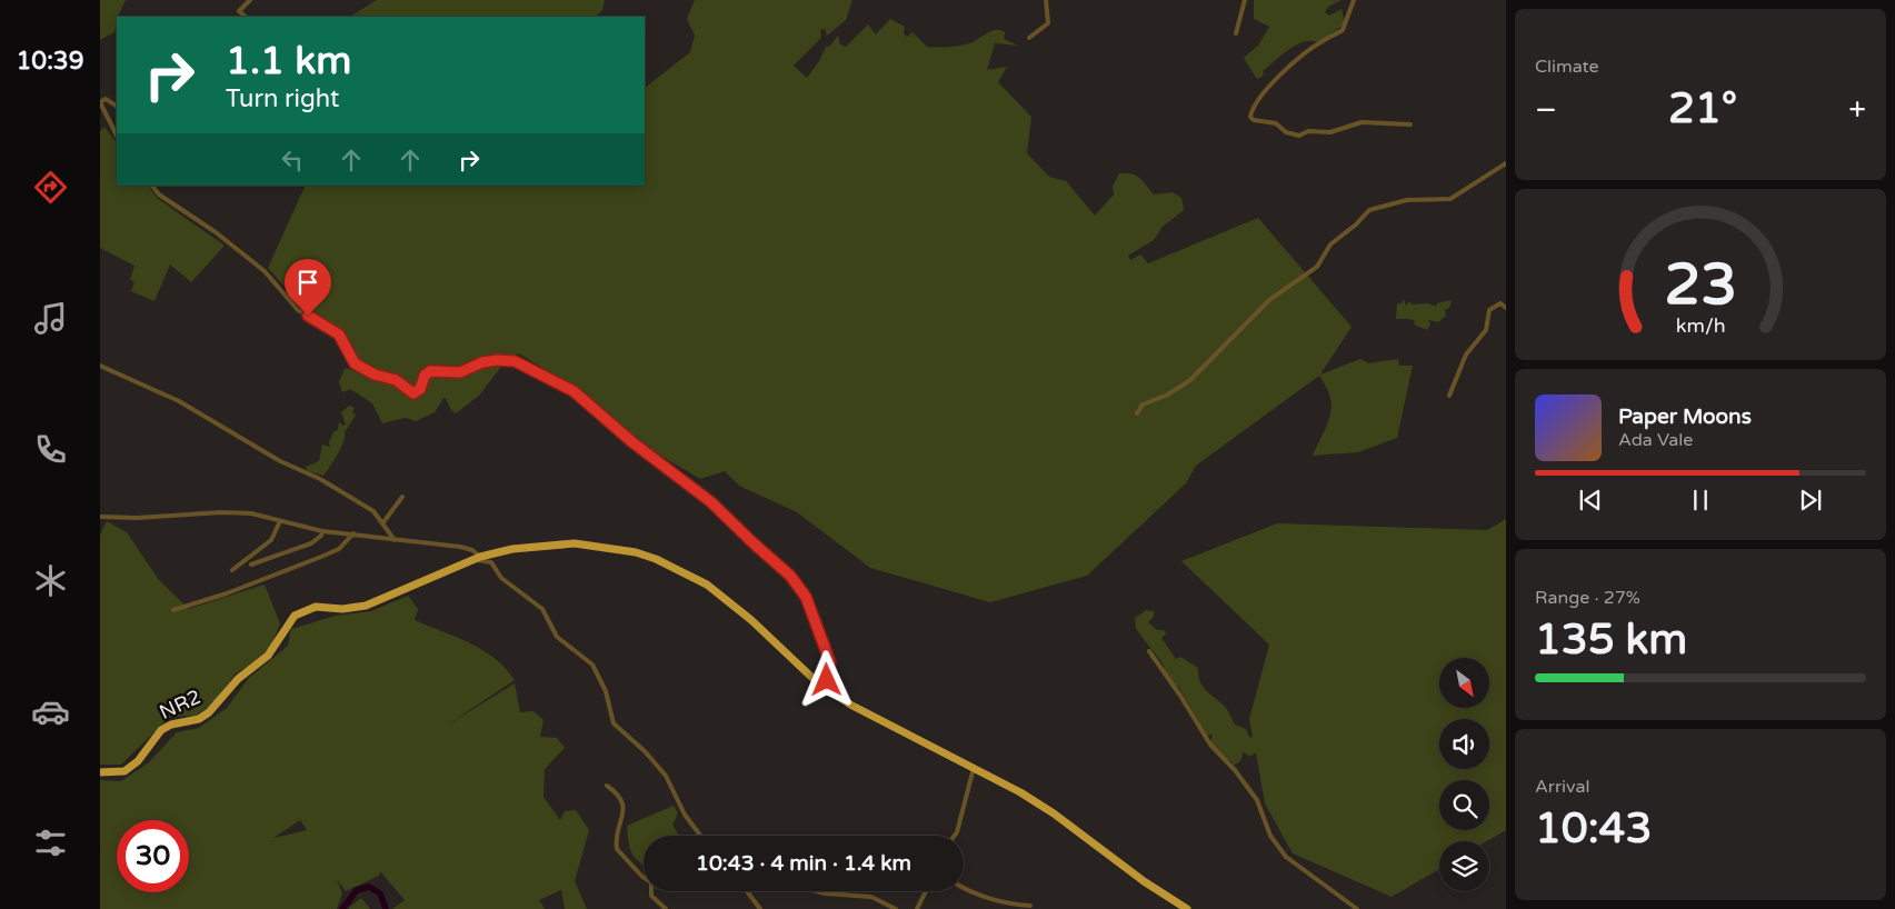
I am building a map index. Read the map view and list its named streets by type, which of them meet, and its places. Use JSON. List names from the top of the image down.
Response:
{
  "streets": {
    "highway": ["NR2"]
  },
  "north": "bottom right",
  "page": {
    "tabs": "10:39",
    "tile": [
      "Climate",
      ["Range · 27%", "135 km"],
      ["Arrival", "10:43"]
    ],
    "turn": ["1.1 km", "Turn right"],
    "heat": ["−", "21°", "+"],
    "song": ["Paper Moons", "Ada Vale"],
    "limit": "30",
    "trip": "10:43 · 4 min · 1.4 km",
    "gauge": ["23", "km/h"]
  }
}
